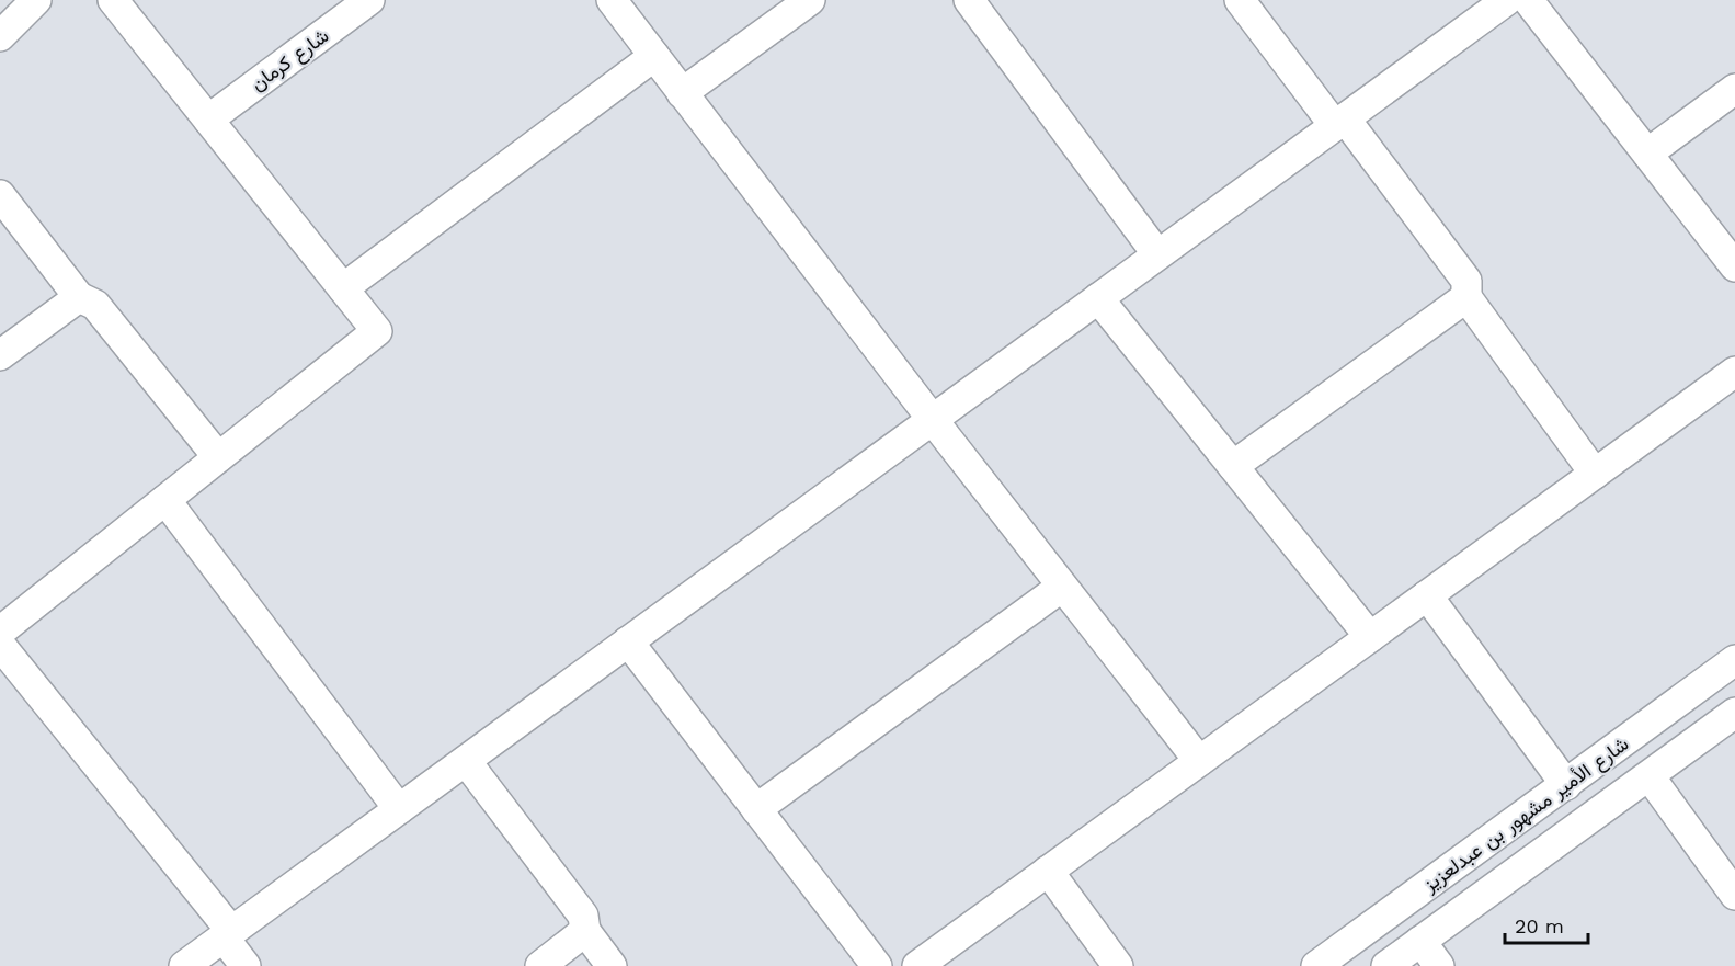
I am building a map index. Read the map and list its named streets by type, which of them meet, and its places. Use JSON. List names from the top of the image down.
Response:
{
  "streets": {
    "street": ["شارع كرمان", "شارع الأمير مشهور بن عبدلعزيز"]
  },
  "scale_bar": "20 m"
}
